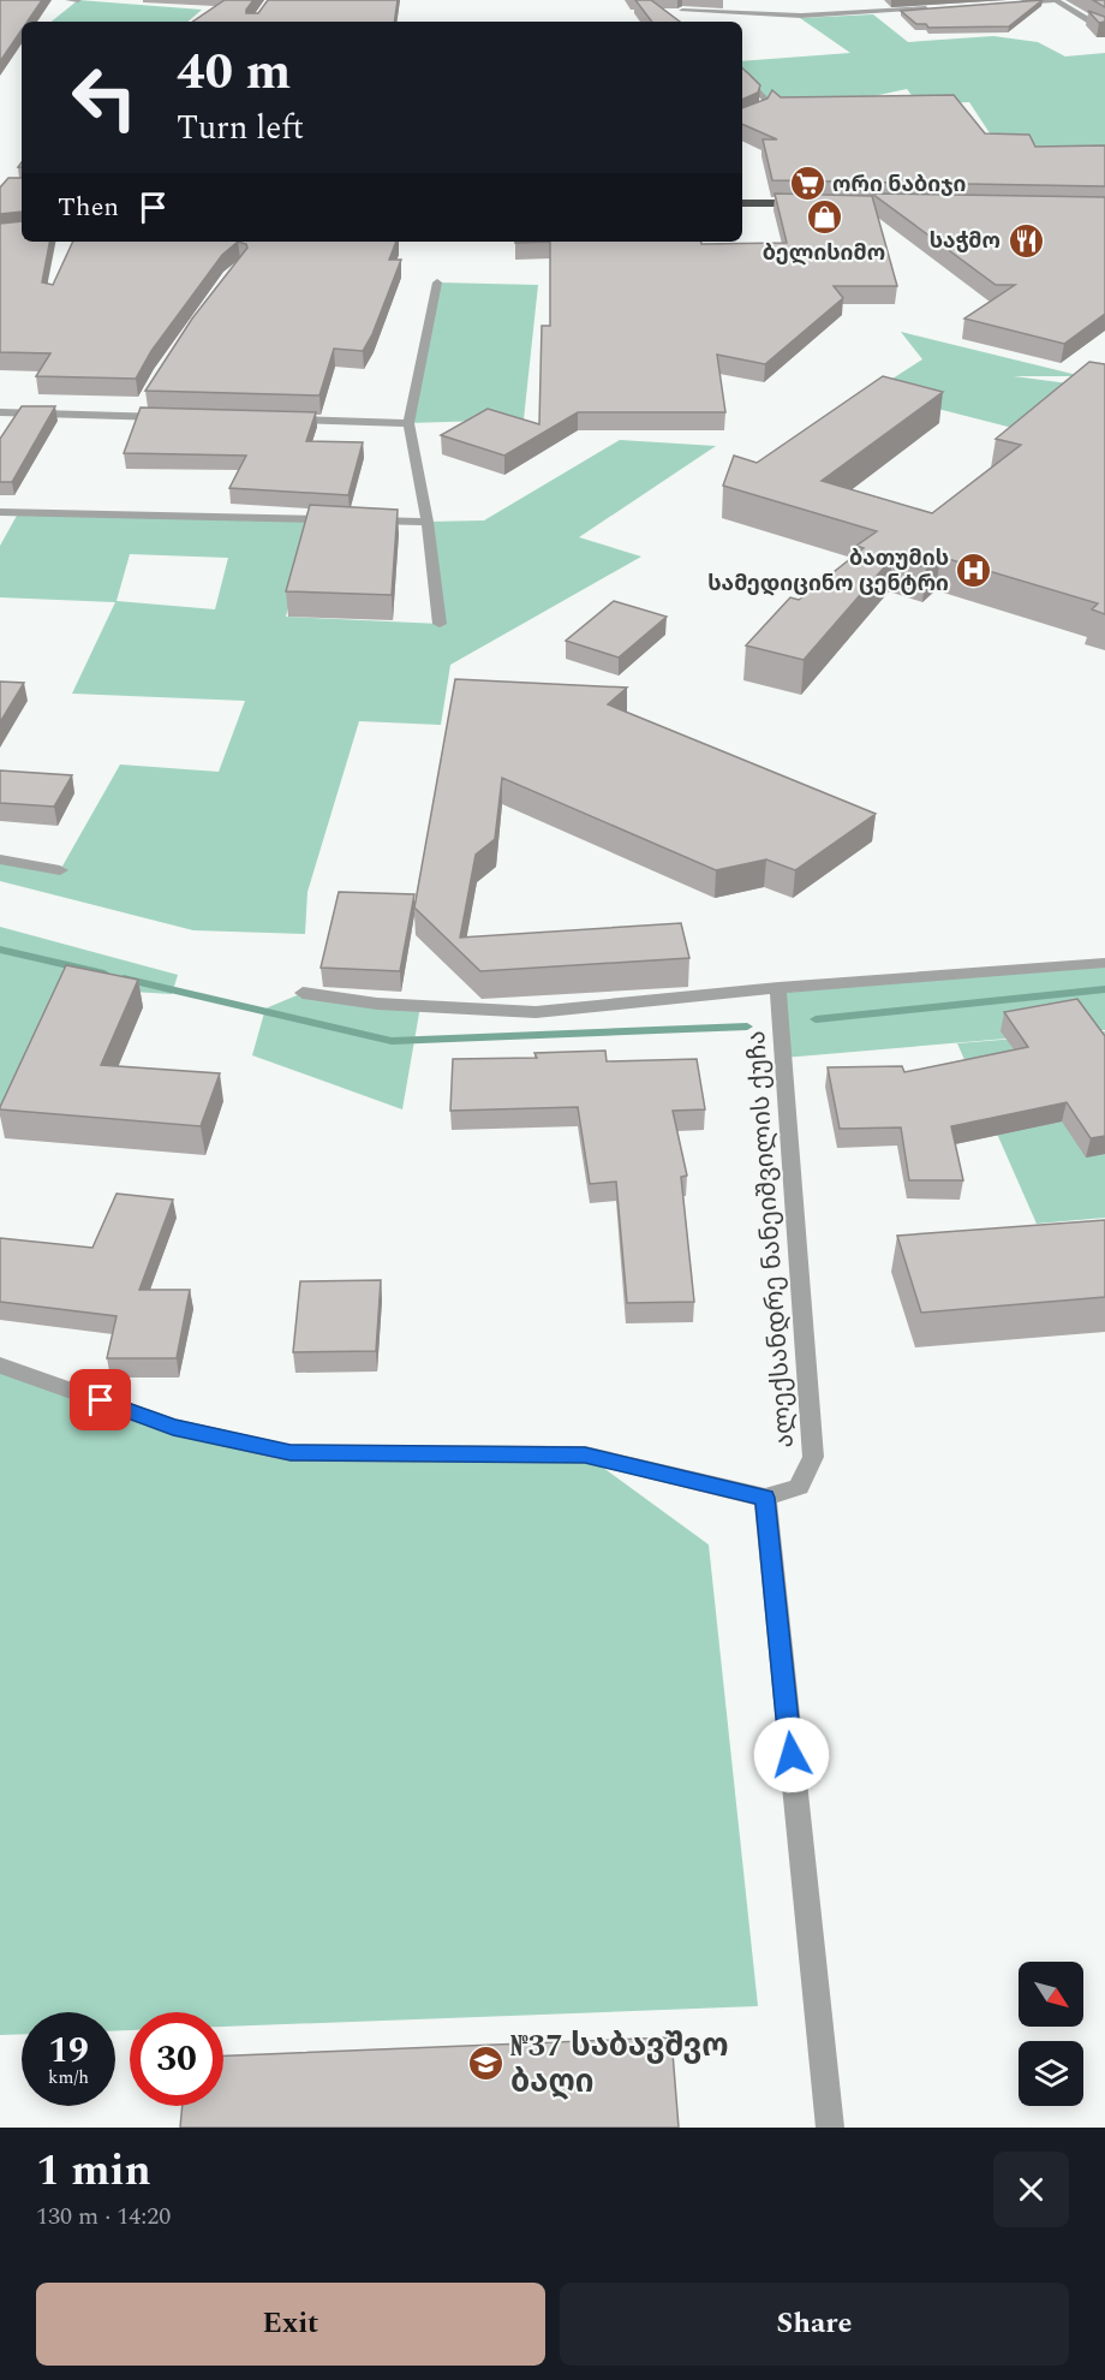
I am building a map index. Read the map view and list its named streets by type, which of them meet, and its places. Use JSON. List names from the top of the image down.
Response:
{
  "streets": {
    "street": ["ალექსანდრე ნანეიშვილის ქუჩა"]
  },
  "places": {
    "supermarket": ["ორი ნაბიჯი"],
    "shop": ["ბელისიმო"],
    "restaurant": ["საჭმო"],
    "hospital": ["ბათუმის სამედიცინო ცენტრი"],
    "school or university": ["№37 საბავშვო ბაღი"]
  },
  "north": "bottom right",
  "page": {
    "turn": ["40 m", "Turn left"],
    "then": "Then",
    "speed": "19 km/h",
    "limit": "30",
    "heading": ["1 min", "130 m · 14:20"],
    "buttons": ["Exit", "Share"]
  }
}
